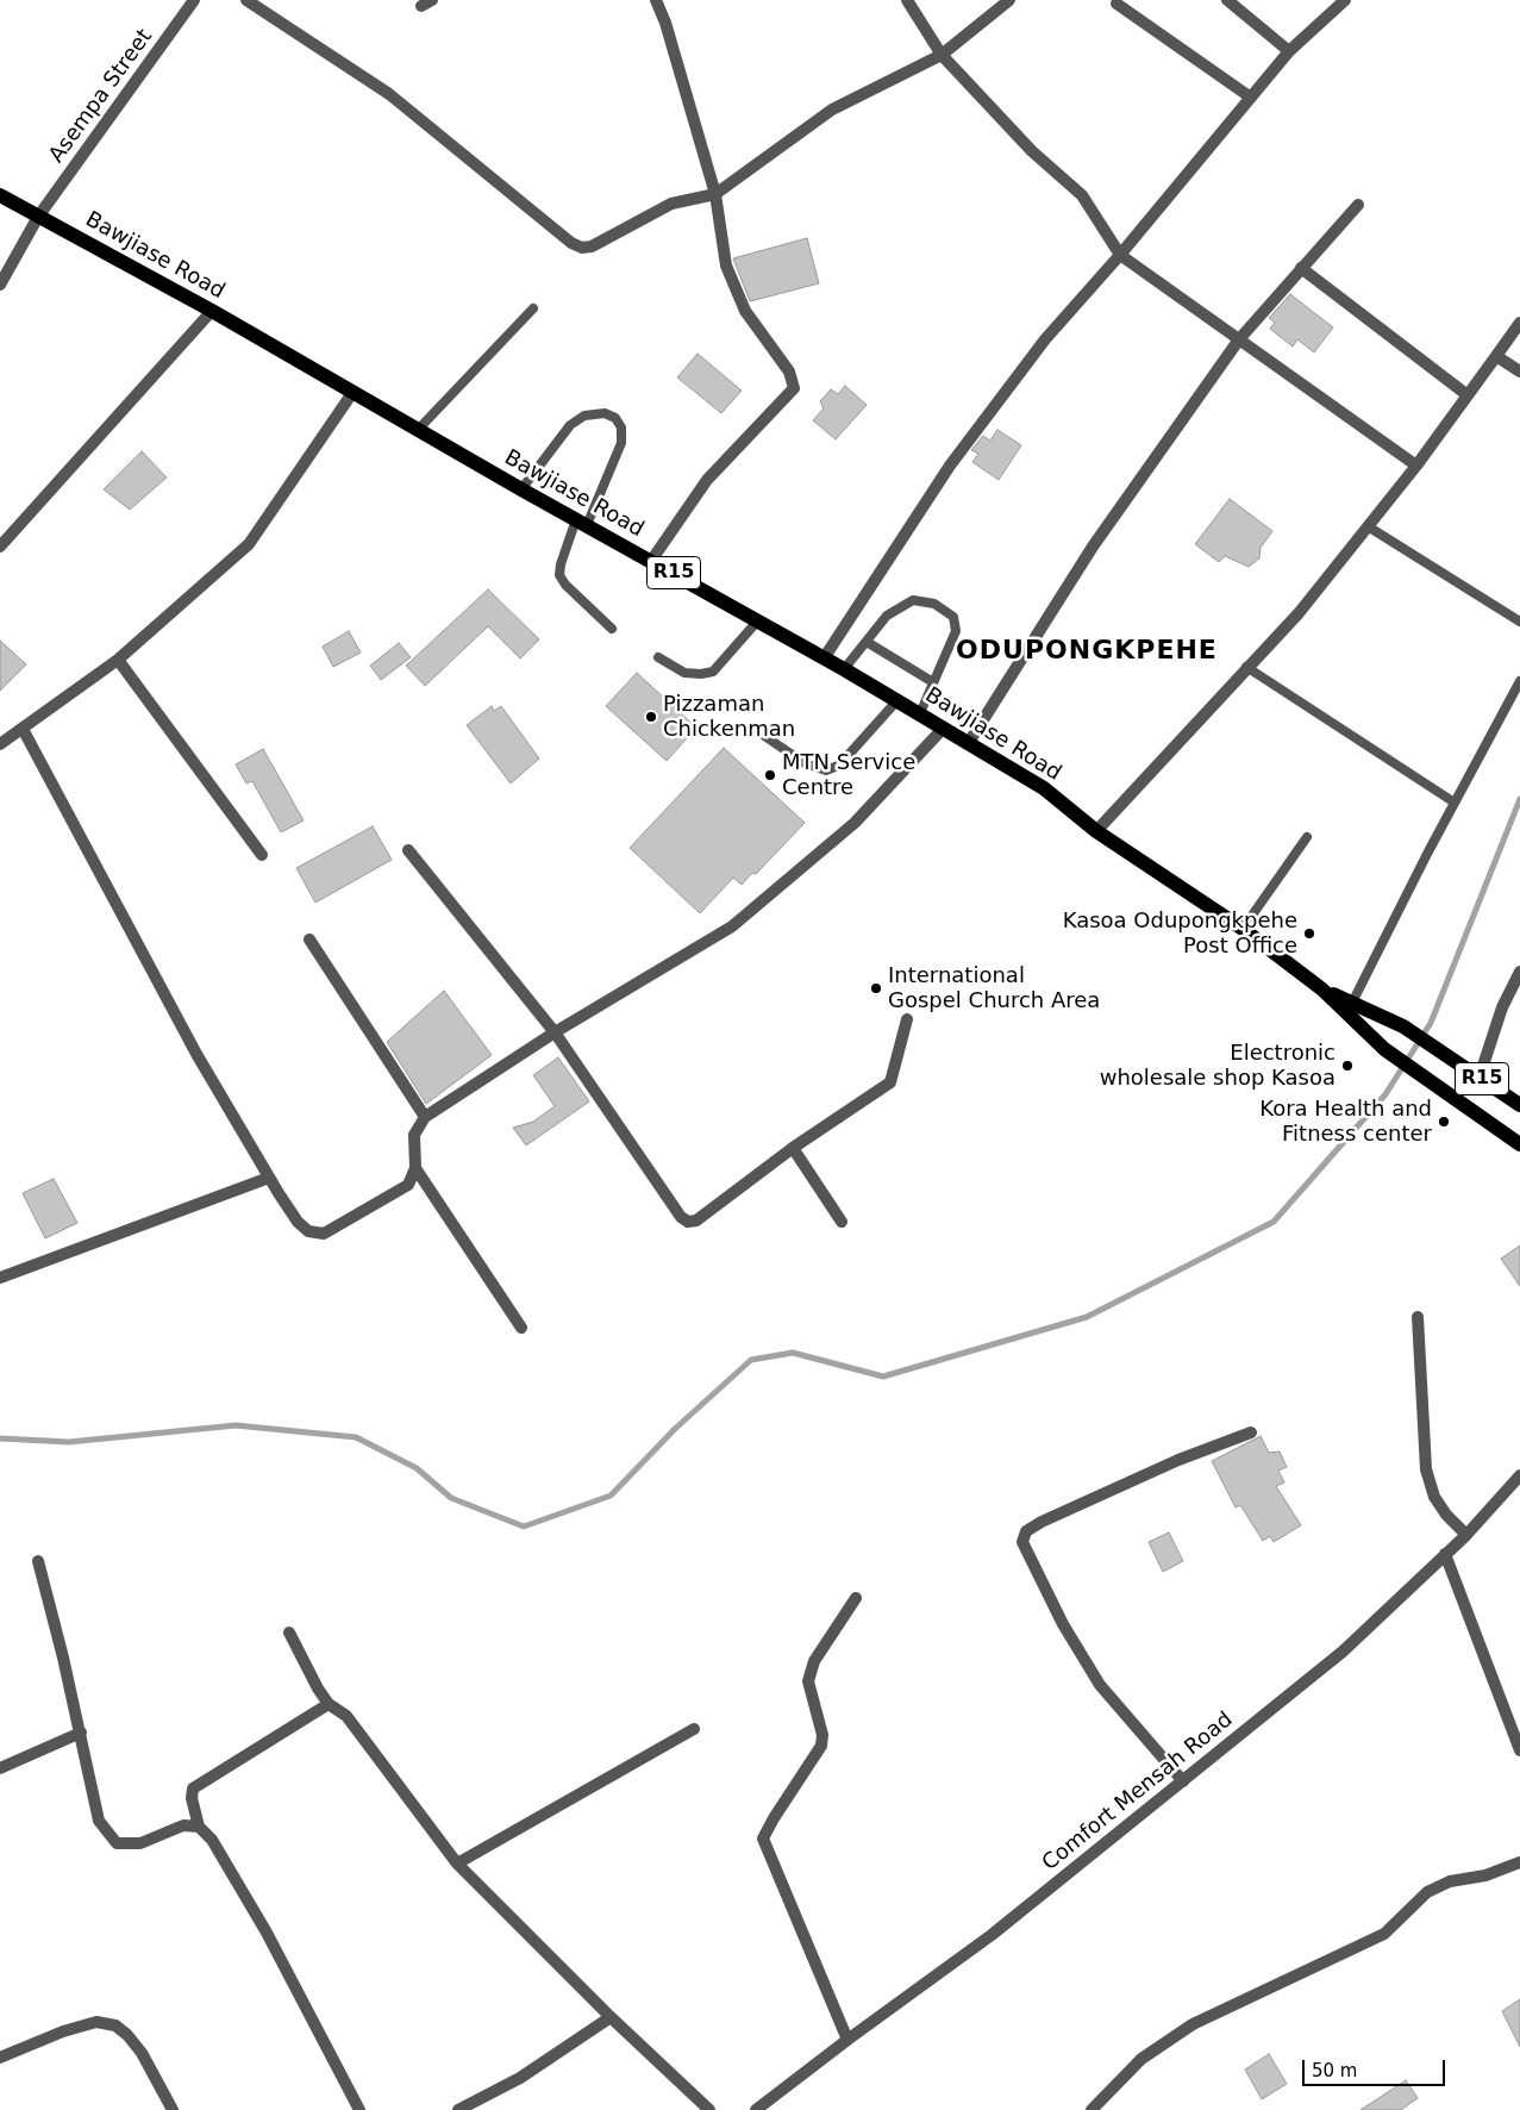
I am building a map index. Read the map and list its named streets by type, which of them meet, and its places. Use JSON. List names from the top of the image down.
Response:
{
  "streets": {
    "main road": ["Bawjiase Road", "R15"],
    "street": ["Asempa Street", "Comfort Mensah Road"]
  },
  "crossings": [
    ["Asempa Street", "Bawjiase Road"]
  ],
  "districts": ["ODUPONGKPEHE"],
  "places": [
    "Pizzaman Chickenman",
    "MTN Service Centre",
    "Kasoa Odupongkpehe Post Office",
    "International Gospel Church Area",
    "Electronic wholesale shop Kasoa",
    "Kora Health and Fitness center"
  ],
  "scale_bar": "50 m"
}
